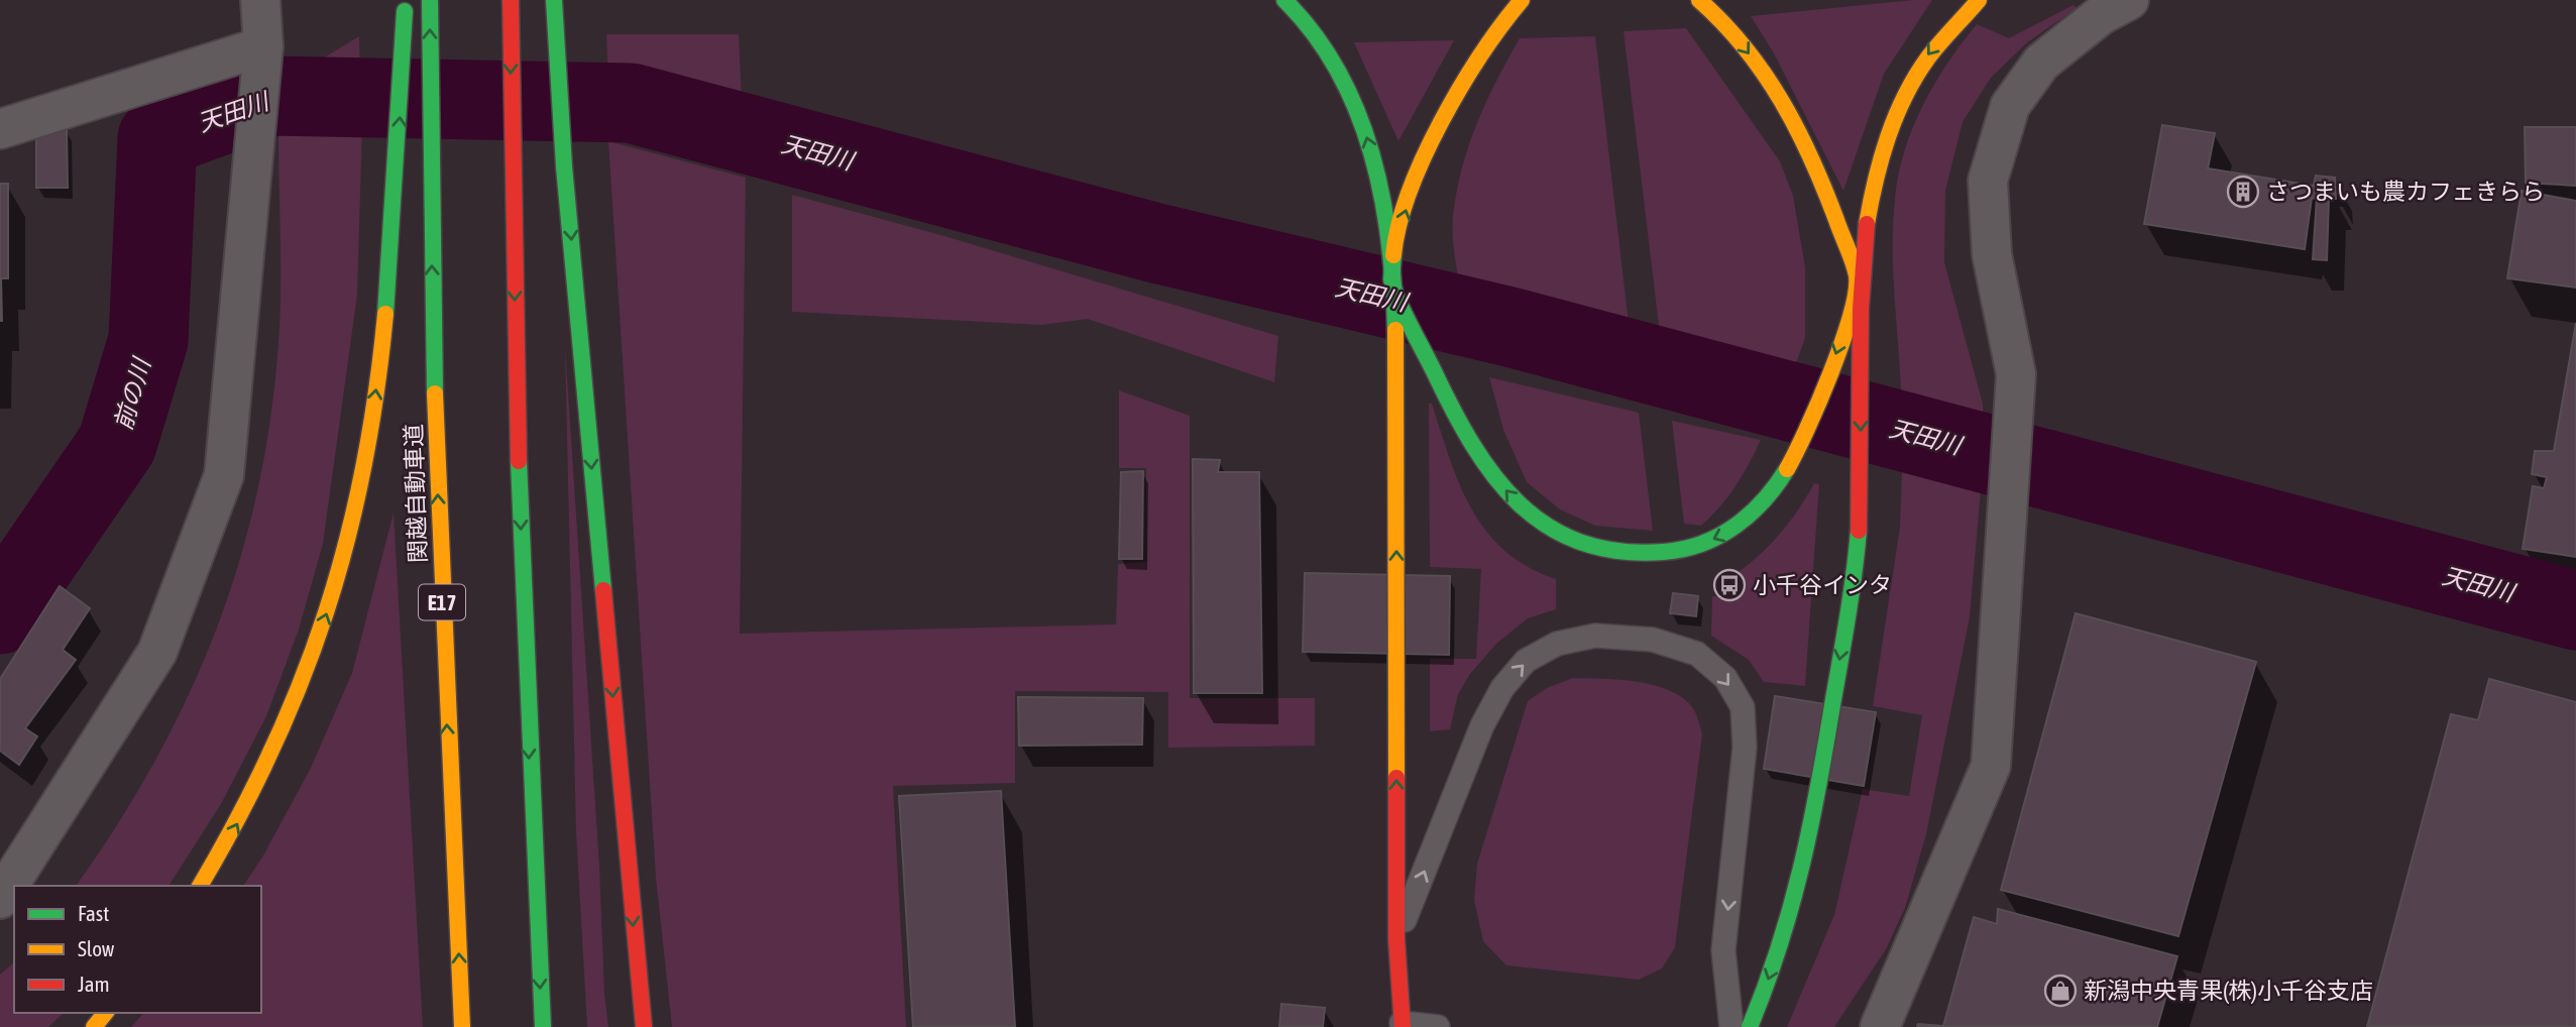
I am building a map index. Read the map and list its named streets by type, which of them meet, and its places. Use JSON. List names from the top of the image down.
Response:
{
  "streets": {
    "highway": ["関越自動車道", "E17"]
  },
  "water": ["天田川", "前の川"],
  "places": {
    "building": ["さつまいも農カフェきらら"],
    "bus stop": ["小千谷インタ"],
    "shop": ["新潟中央青果(株)小千谷支店"]
  },
  "legend": ["Fast", "Slow", "Jam"]
}
